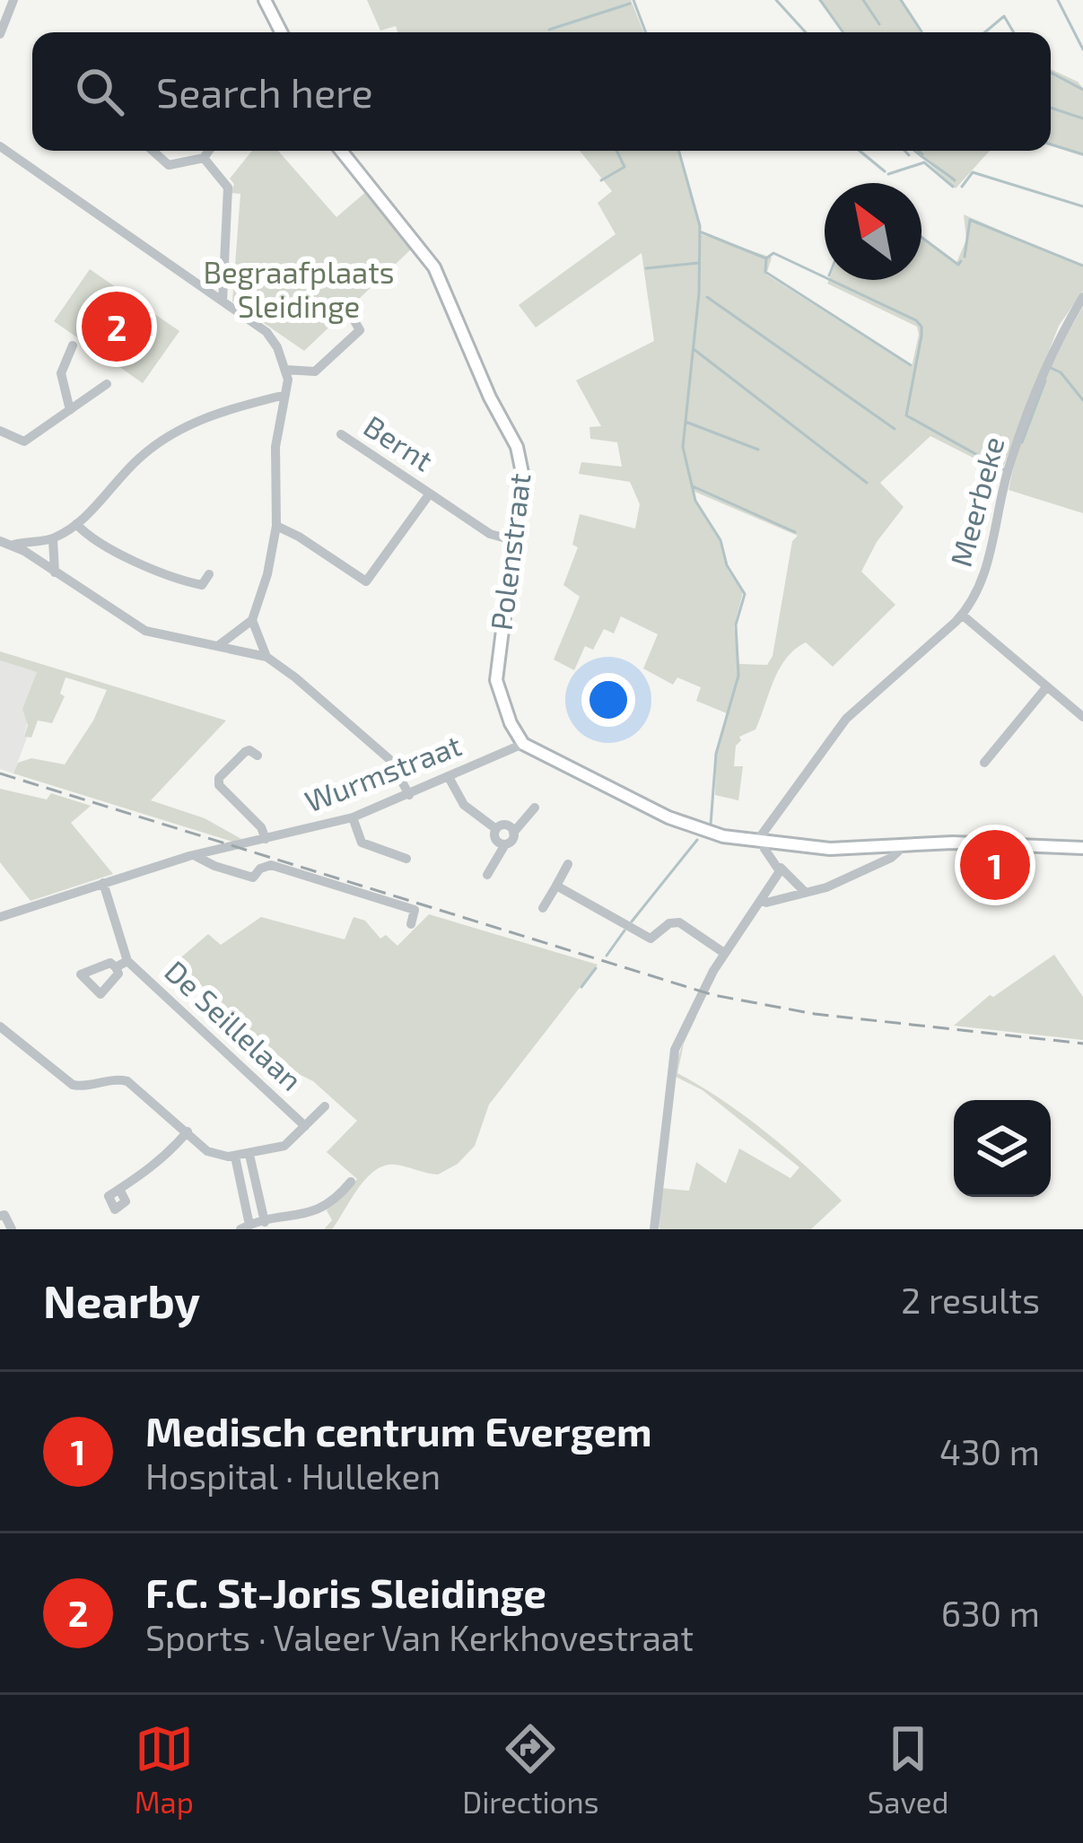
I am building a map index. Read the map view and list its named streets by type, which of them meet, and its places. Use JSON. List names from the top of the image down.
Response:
{
  "streets": {
    "main road": ["Polenstraat"],
    "street": [
      "Bernt",
      "Meerbeke",
      "Wurmstraat",
      "De Seillelaan"
    ]
  },
  "crossings": [
    ["Bernt", "Polenstraat"],
    ["Polenstraat", "Wurmstraat"],
    ["Wurmstraat", "De Seillelaan"]
  ],
  "parks": ["Begraafplaats Sleidinge"],
  "north": "top left",
  "page": {
    "search": "Search here",
    "pins": ["2", "1"],
    "heading": ["Nearby", "2 results"],
    "list": [
      {
        "mark": "1",
        "name": "Medisch centrum Evergem",
        "note": "Hospital · Hulleken",
        "value": "430 m"
      },
      {
        "mark": "2",
        "name": "F.C. St-Joris Sleidinge",
        "note": "Sports · Valeer Van Kerkhovestraat",
        "value": "630 m"
      }
    ],
    "nav": ["Map", "Directions", "Saved"]
  }
}
